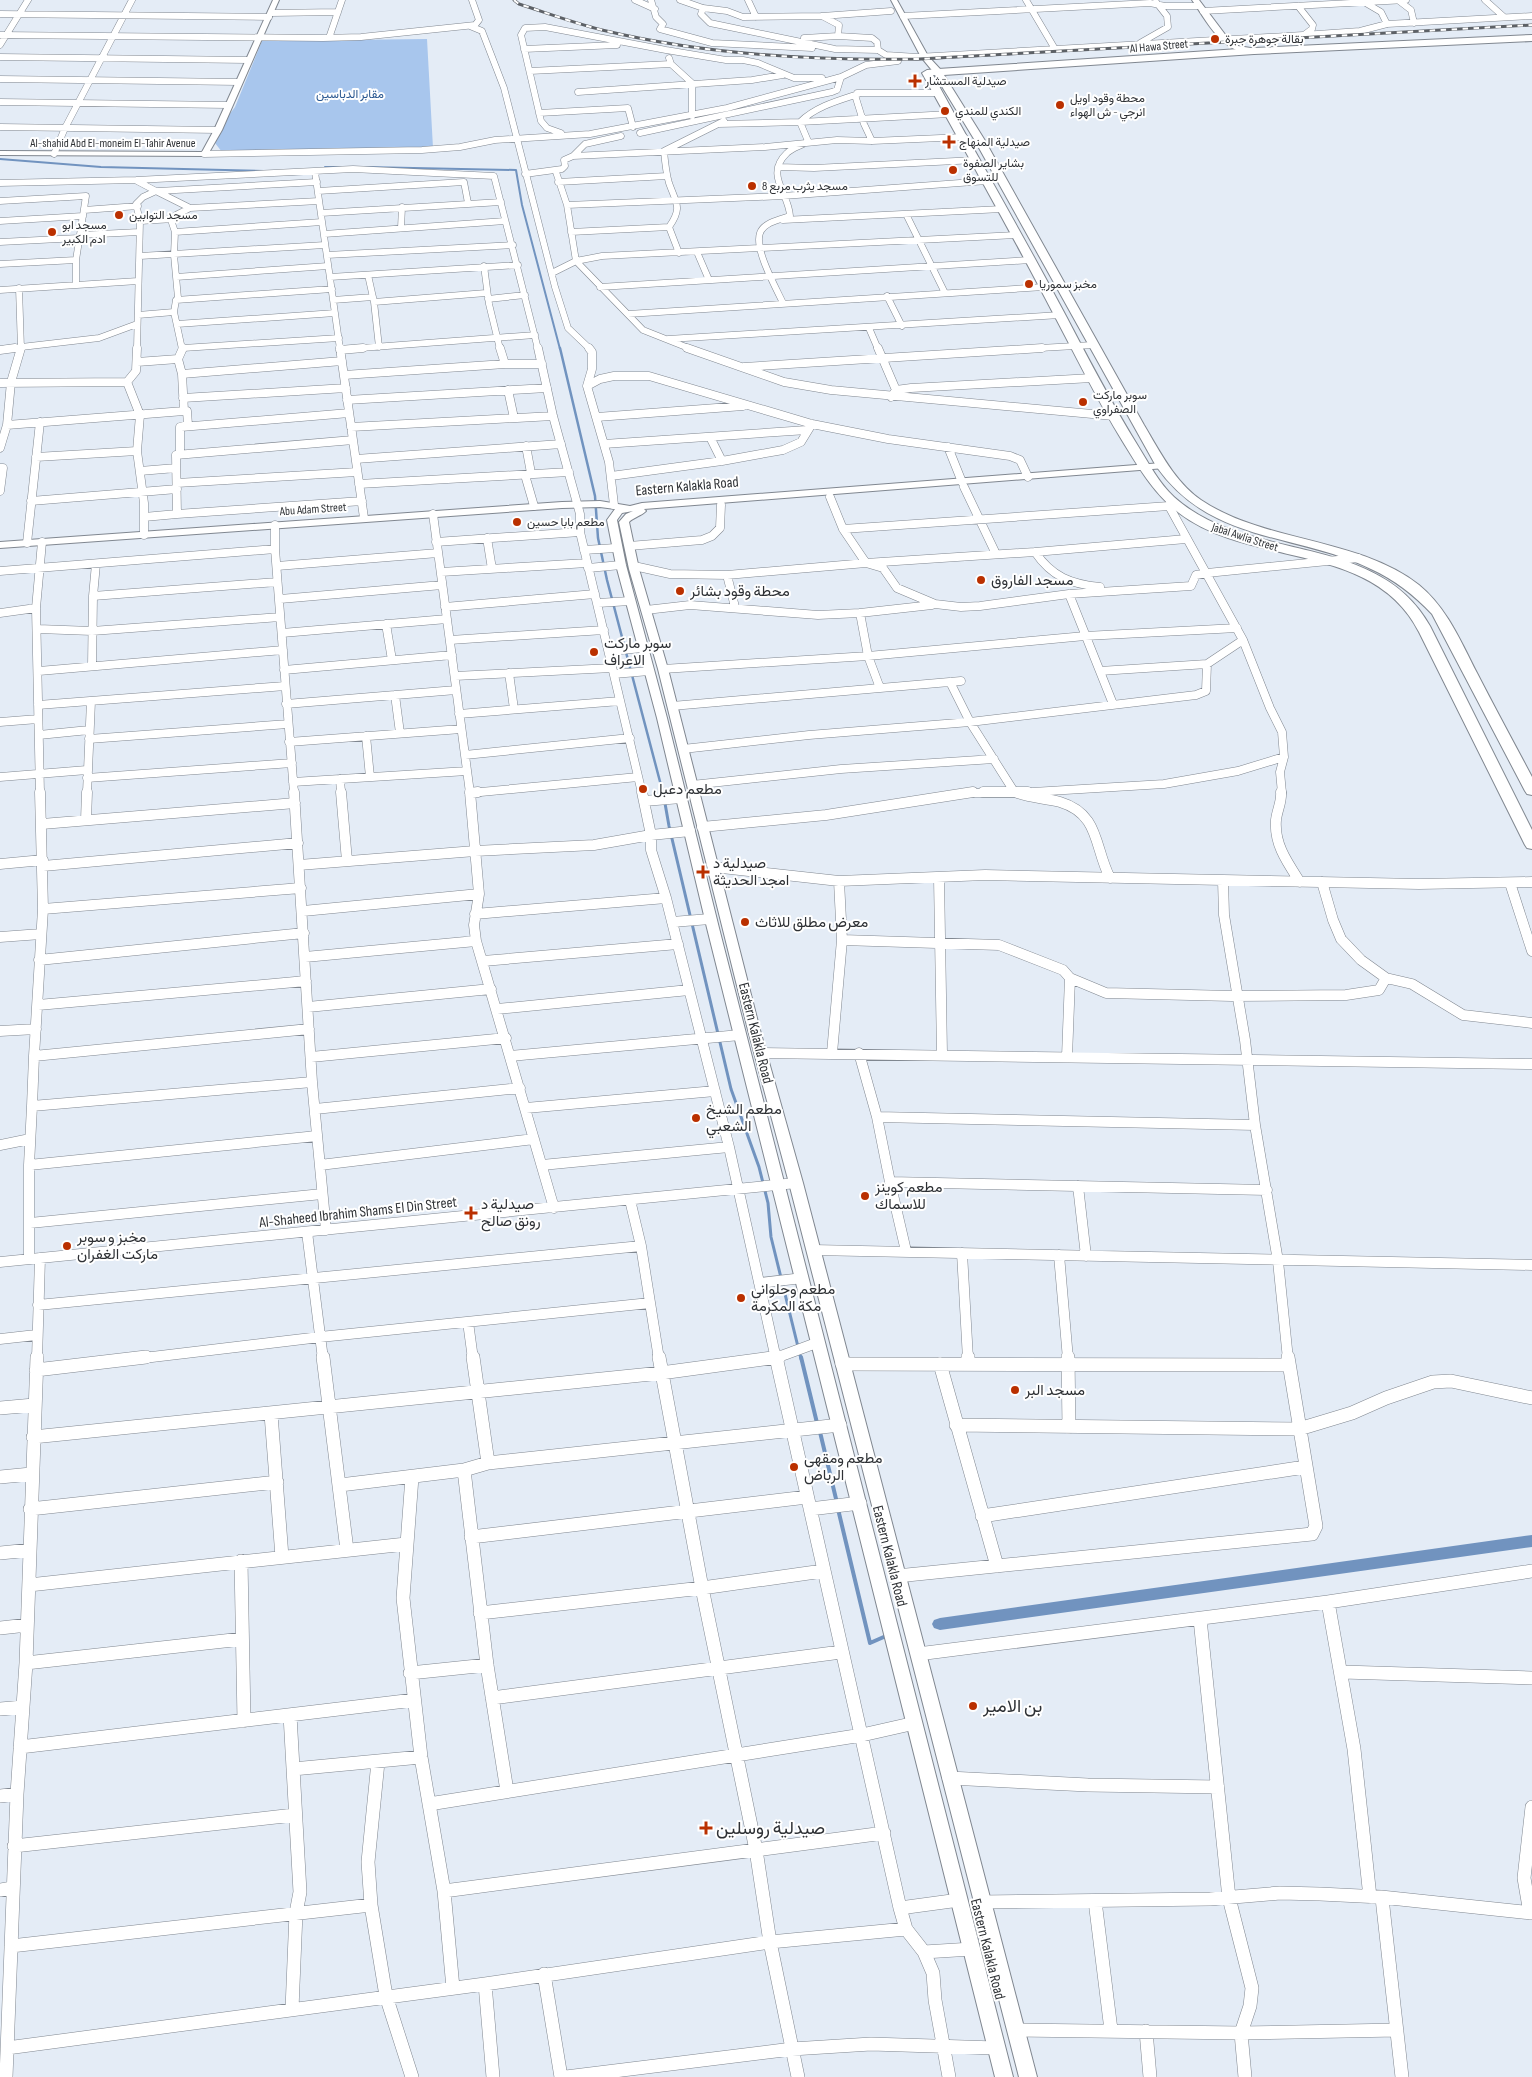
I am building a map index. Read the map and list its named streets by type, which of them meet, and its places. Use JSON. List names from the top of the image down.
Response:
{
  "streets": {
    "highway": ["Al Hawa Street", "Jabal Awlia Street"],
    "street": [
      "Al-shahid Abd El-moneim El-Tahir Avenue",
      "Eastern Kalakla Road",
      "Abu Adam Street",
      "Al-Shaheed Ibrahim Shams El Din Street"
    ]
  },
  "crossings": [
    ["Al Hawa Street", "Jabal Awlia Street"],
    ["Eastern Kalakla Road", "Abu Adam Street"],
    ["Eastern Kalakla Road", "Jabal Awlia Street"],
    ["Eastern Kalakla Road", "Al-Shaheed Ibrahim Shams El Din Street"]
  ],
  "parks": ["مقابر الدباسين"],
  "places": {
    "other": [
      "بقالة جوهرة جبرة",
      "محطة وقود اويل انرجي - ش الهواء",
      "الكندي للمندي",
      "بشاير الصفوة للتسوق",
      "مسجد يثرب مربع 8",
      "مسجد التوابين",
      "مسجد ابو ادم الكبير",
      "مخبز سموريا",
      "سوبر ماركت الصفراوي",
      "مطعم بابا حسين",
      "مسجد الفاروق",
      "محطة وقود بشائر",
      "سوبر ماركت الاعراف",
      "مطعم دعبل",
      "معرض مطلق للاثاث",
      "مطعم الشيخ الشعبي",
      "مطعم كوينز للاسماك",
      "مخبز و سوبر ماركت الغفران",
      "مطعم وحلواني مكة المكرمة",
      "مسجد البر",
      "مطعم ومقهى الرباض",
      "بن الامير"
    ],
    "health": [
      "صيدلية المستشار",
      "صيدلية المنهاج",
      "صيدلية د امجد الحديثة",
      "صيدلية د رونق صالح",
      "صيدلية روسلين"
    ]
  }
}
